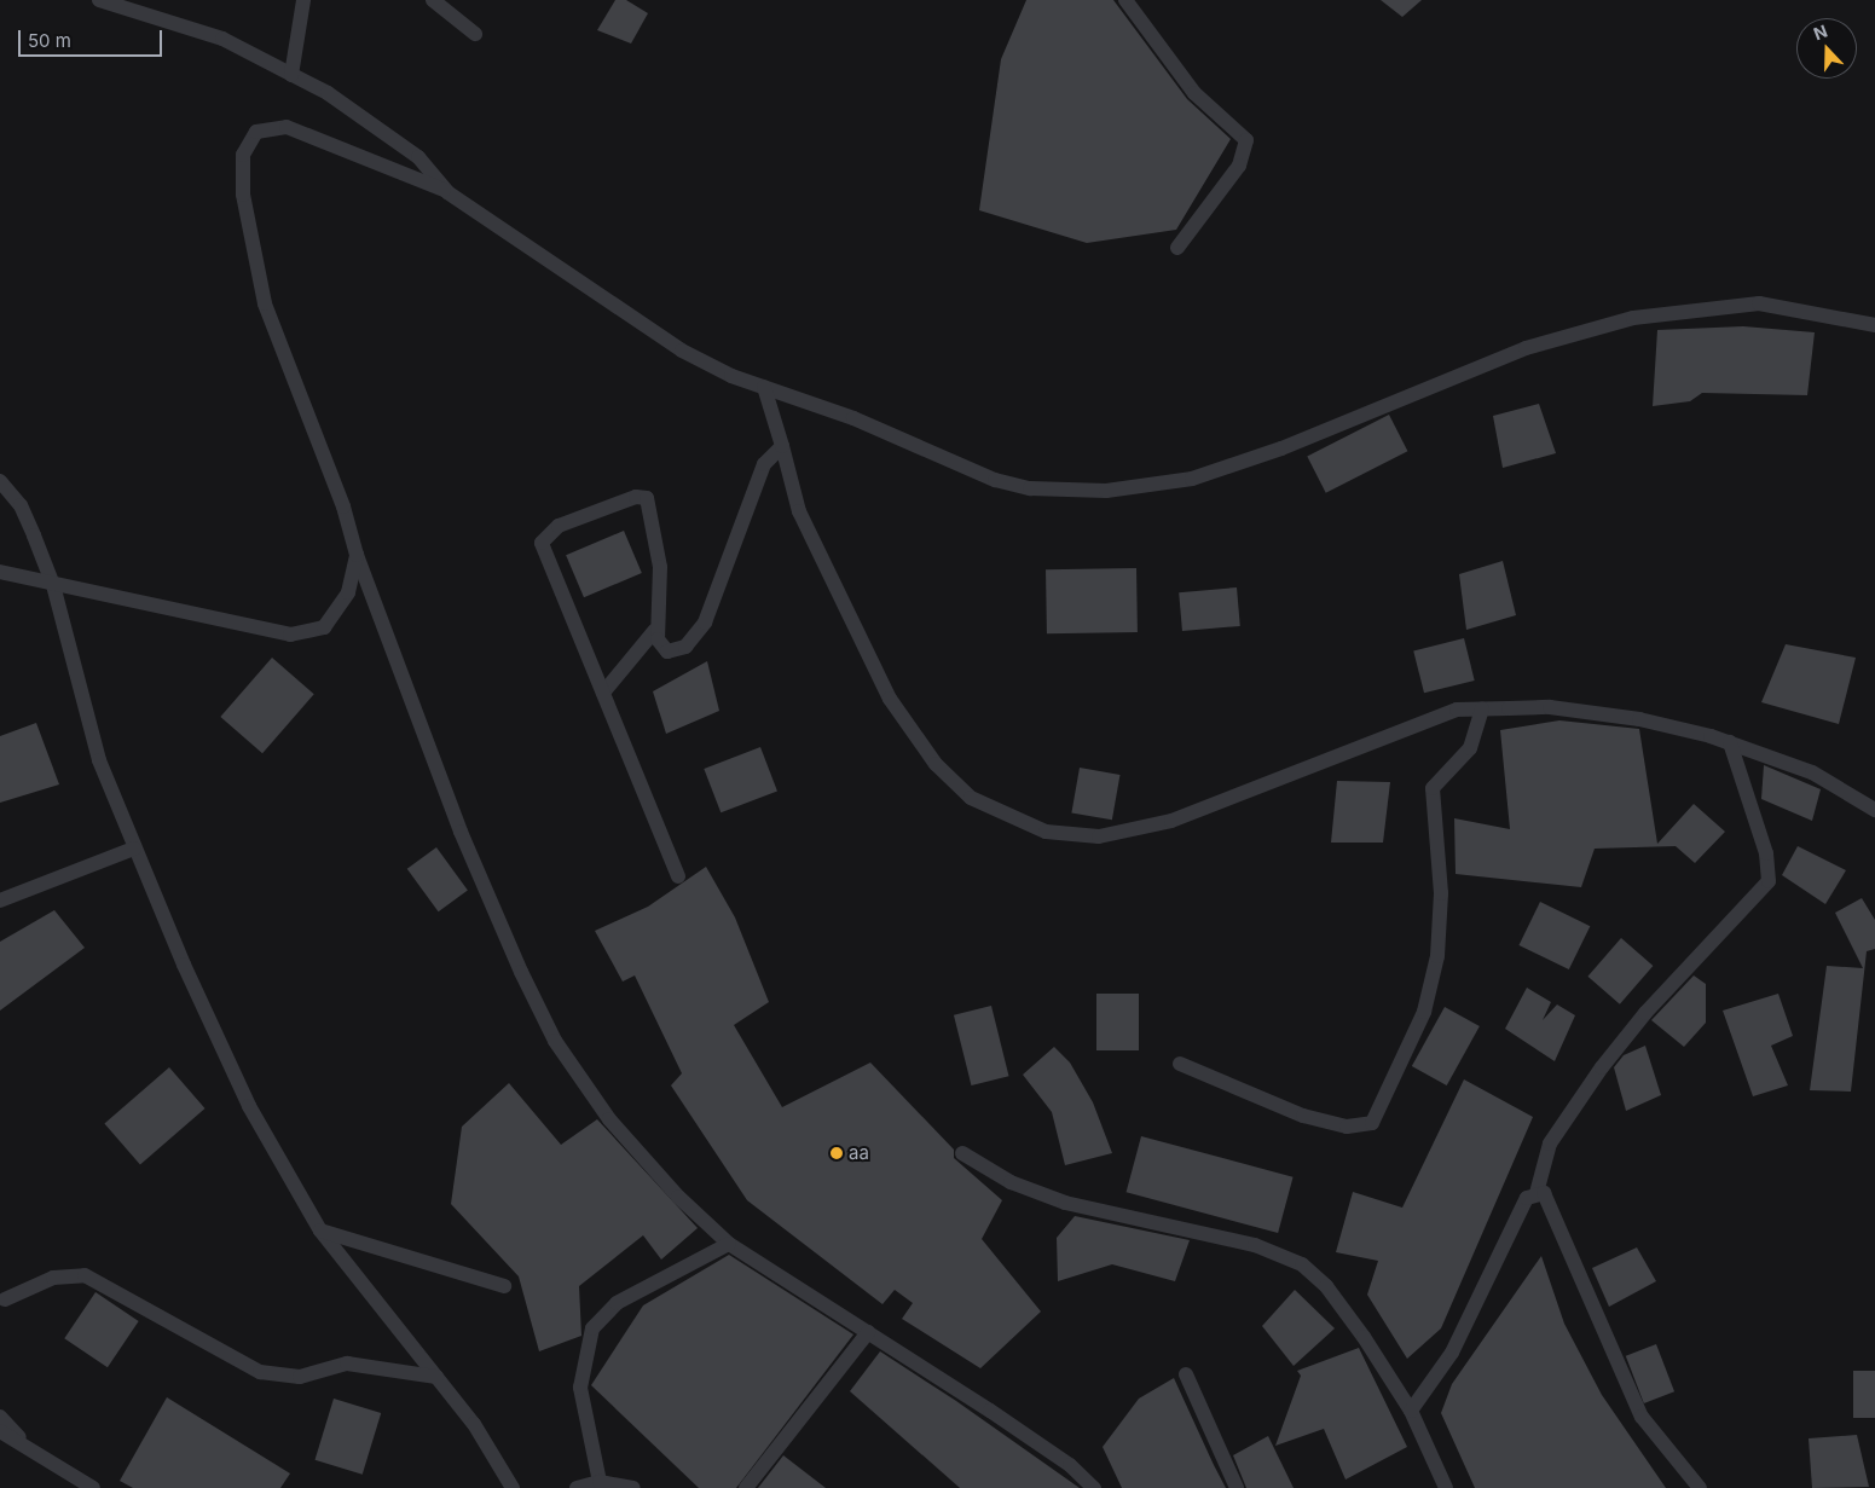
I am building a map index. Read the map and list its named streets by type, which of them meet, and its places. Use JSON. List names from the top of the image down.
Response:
{
  "places": ["aa"],
  "scale_bar": "50 m",
  "north": "top"
}
